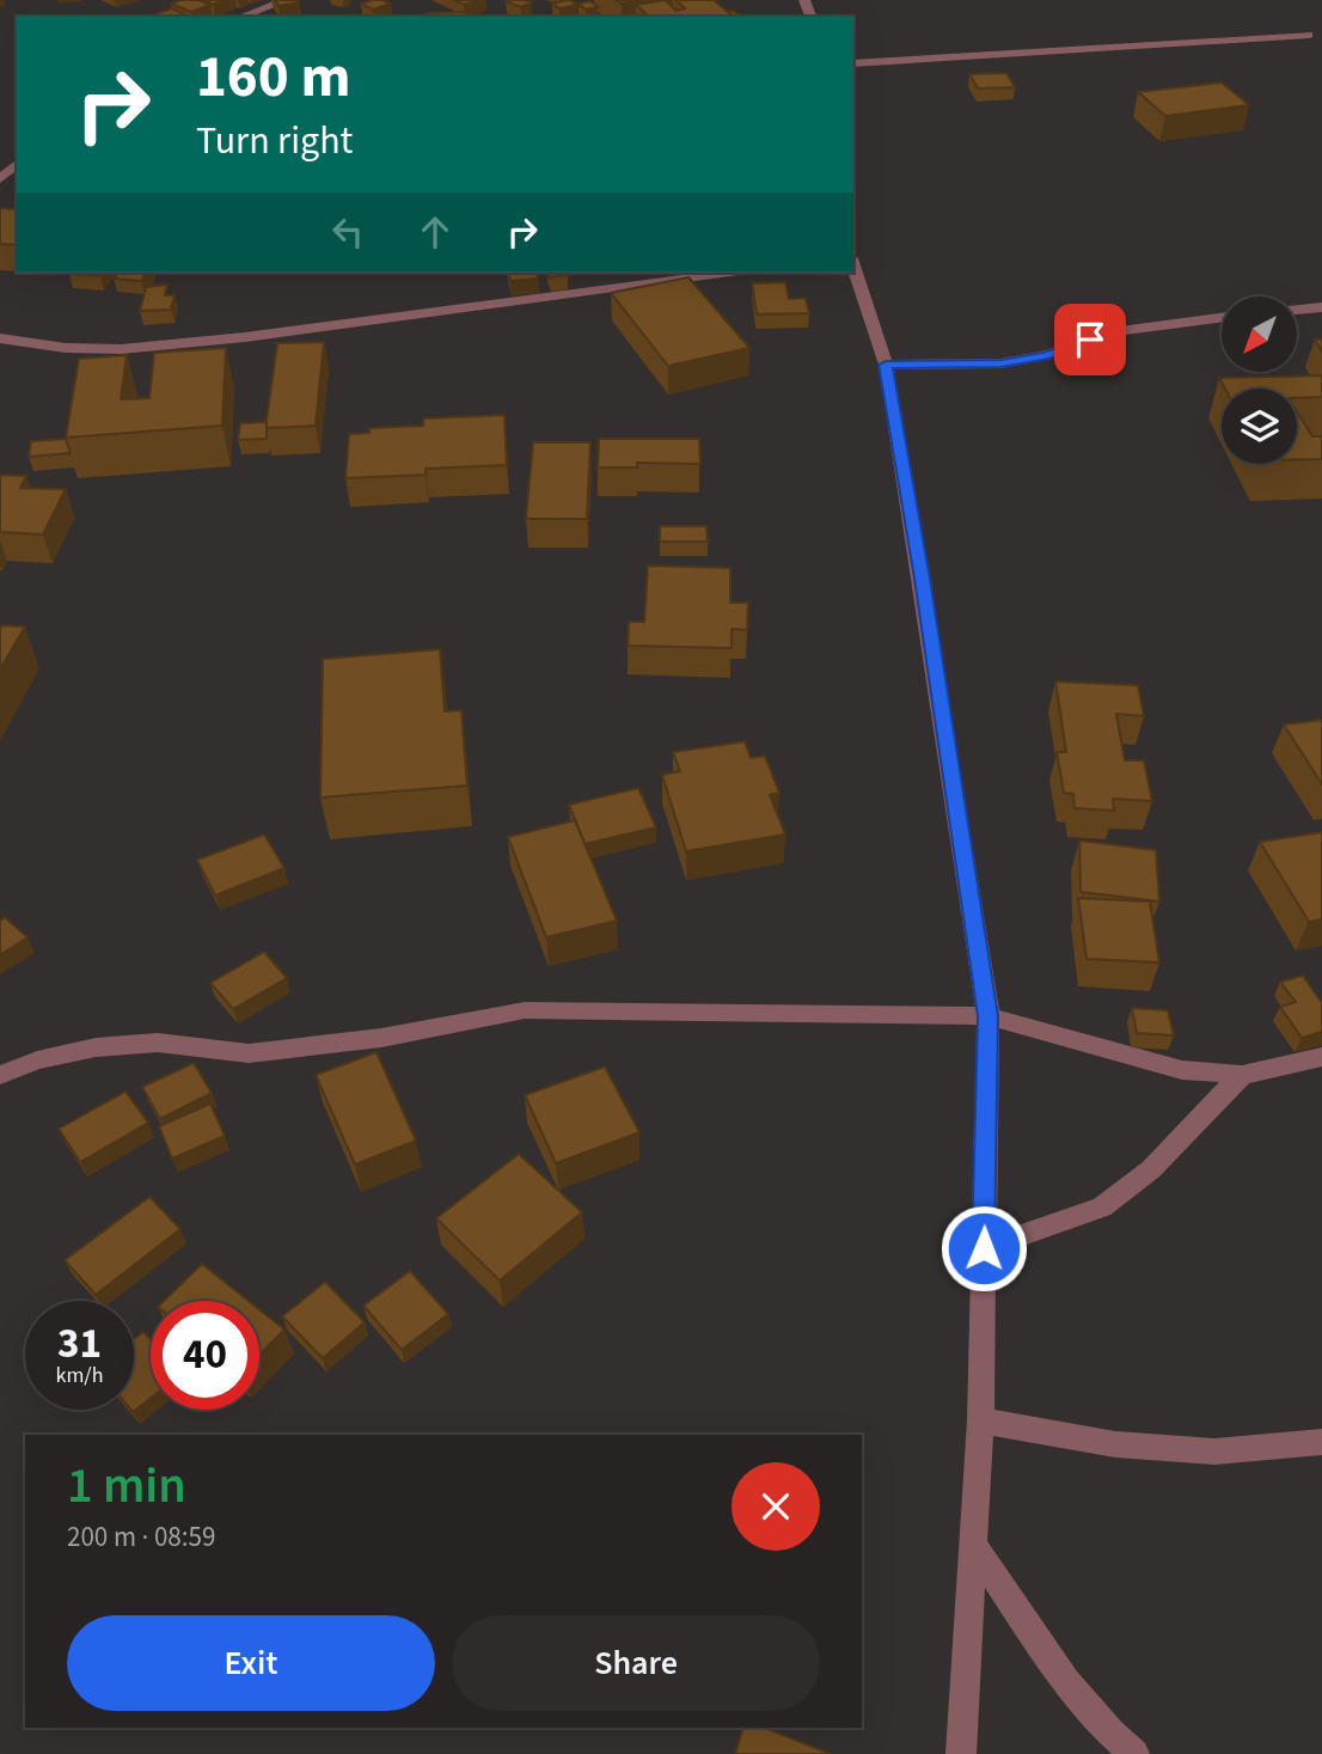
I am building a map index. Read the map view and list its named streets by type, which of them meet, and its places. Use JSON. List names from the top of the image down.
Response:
{
  "north": "bottom left",
  "page": {
    "turn": ["160 m", "Turn right"],
    "speed": "31 km/h",
    "limit": "40",
    "heading": ["1 min", "200 m · 08:59"],
    "buttons": ["Exit", "Share"]
  }
}
